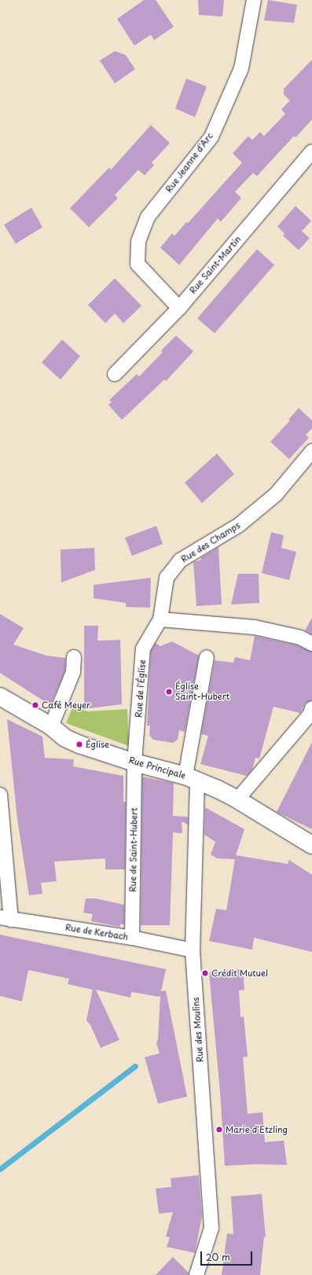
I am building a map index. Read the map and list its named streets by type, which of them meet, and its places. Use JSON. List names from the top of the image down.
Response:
{
  "streets": {
    "street": [
      "Rue Jeanne d'Arc",
      "Rue Saint-Martin",
      "Rue des Champs",
      "Rue de l'Église",
      "Rue Principale",
      "Rue de Saint-Hubert",
      "Rue de Kerbach",
      "Rue des Moulins"
    ]
  },
  "crossings": [
    ["Rue Jeanne d'Arc", "Rue Saint-Martin"],
    ["Rue des Champs", "Rue de l'Église"],
    ["Rue de l'Église", "Rue Principale"],
    ["Rue de l'Église", "Rue de Saint-Hubert"],
    ["Rue Principale", "Rue de Saint-Hubert"],
    ["Rue Principale", "Rue des Moulins"],
    ["Rue de Saint-Hubert", "Rue de Kerbach"],
    ["Rue de Kerbach", "Rue des Moulins"]
  ],
  "places": [
    "Église Saint-Hubert",
    "Café Meyer",
    "Église",
    "Crédit Mutuel",
    "Marie d'Etzling"
  ],
  "scale_bar": "20 m"
}
